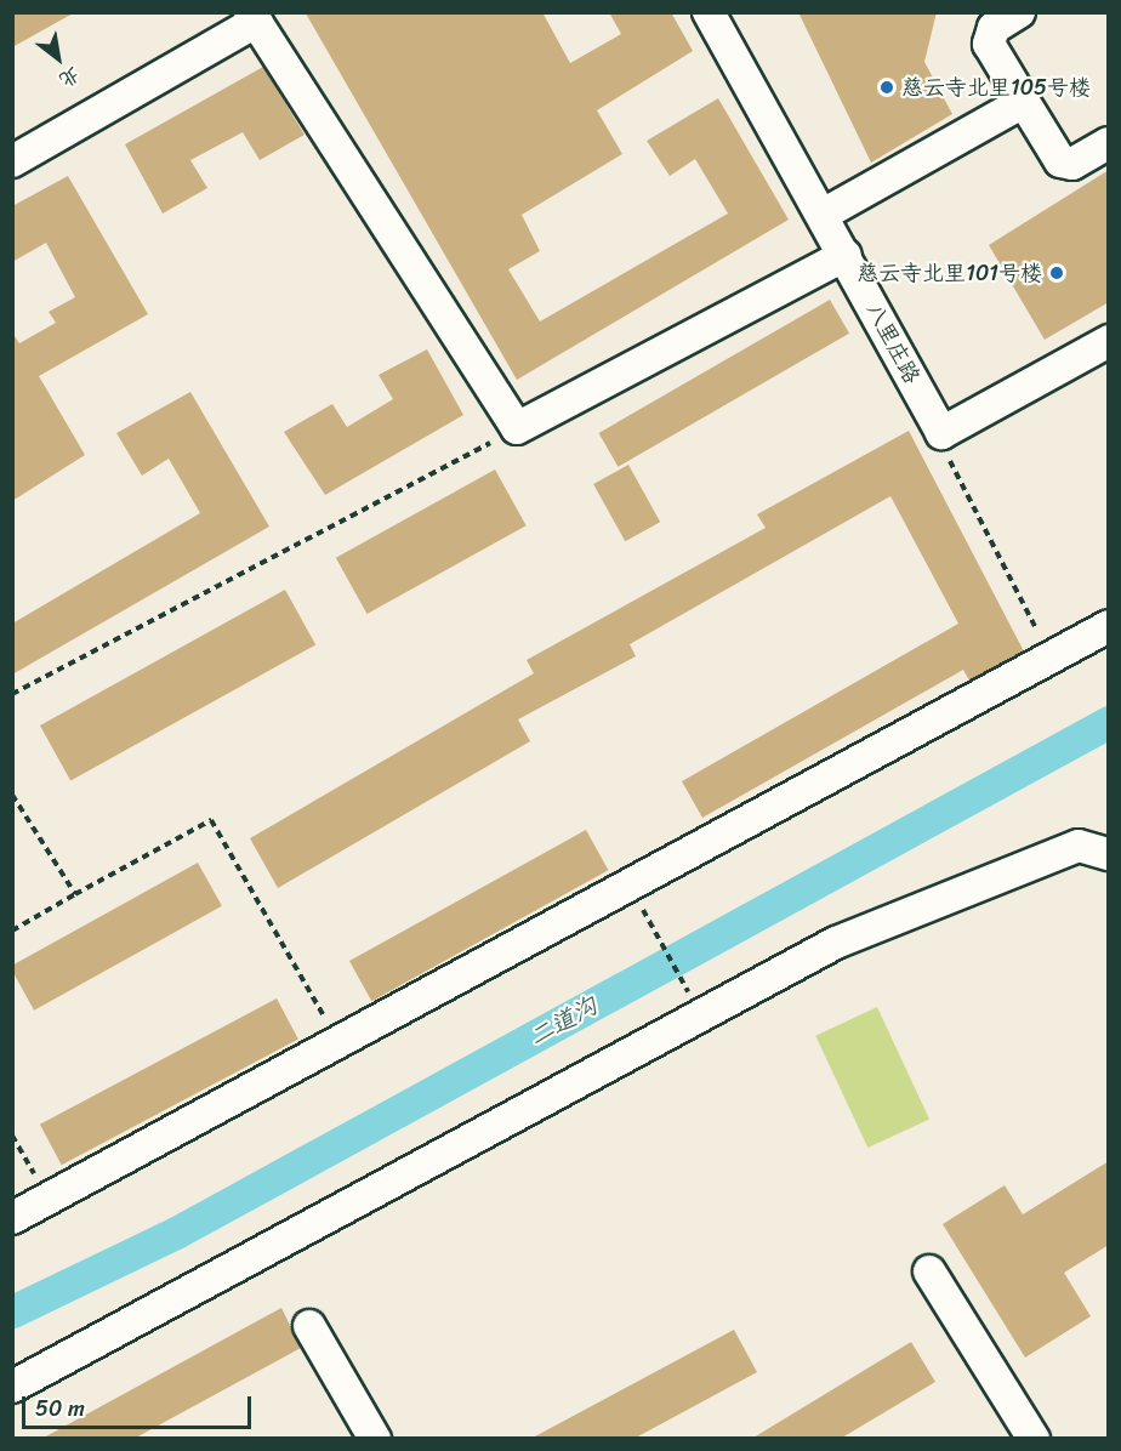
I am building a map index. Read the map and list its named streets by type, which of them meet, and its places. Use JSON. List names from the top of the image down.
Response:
{
  "streets": {
    "street": ["八里庄路"]
  },
  "water": ["二道沟"],
  "places": ["慈云寺北里105号楼", "慈云寺北里101号楼"],
  "scale_bar": "50 m",
  "north": "bottom right"
}
